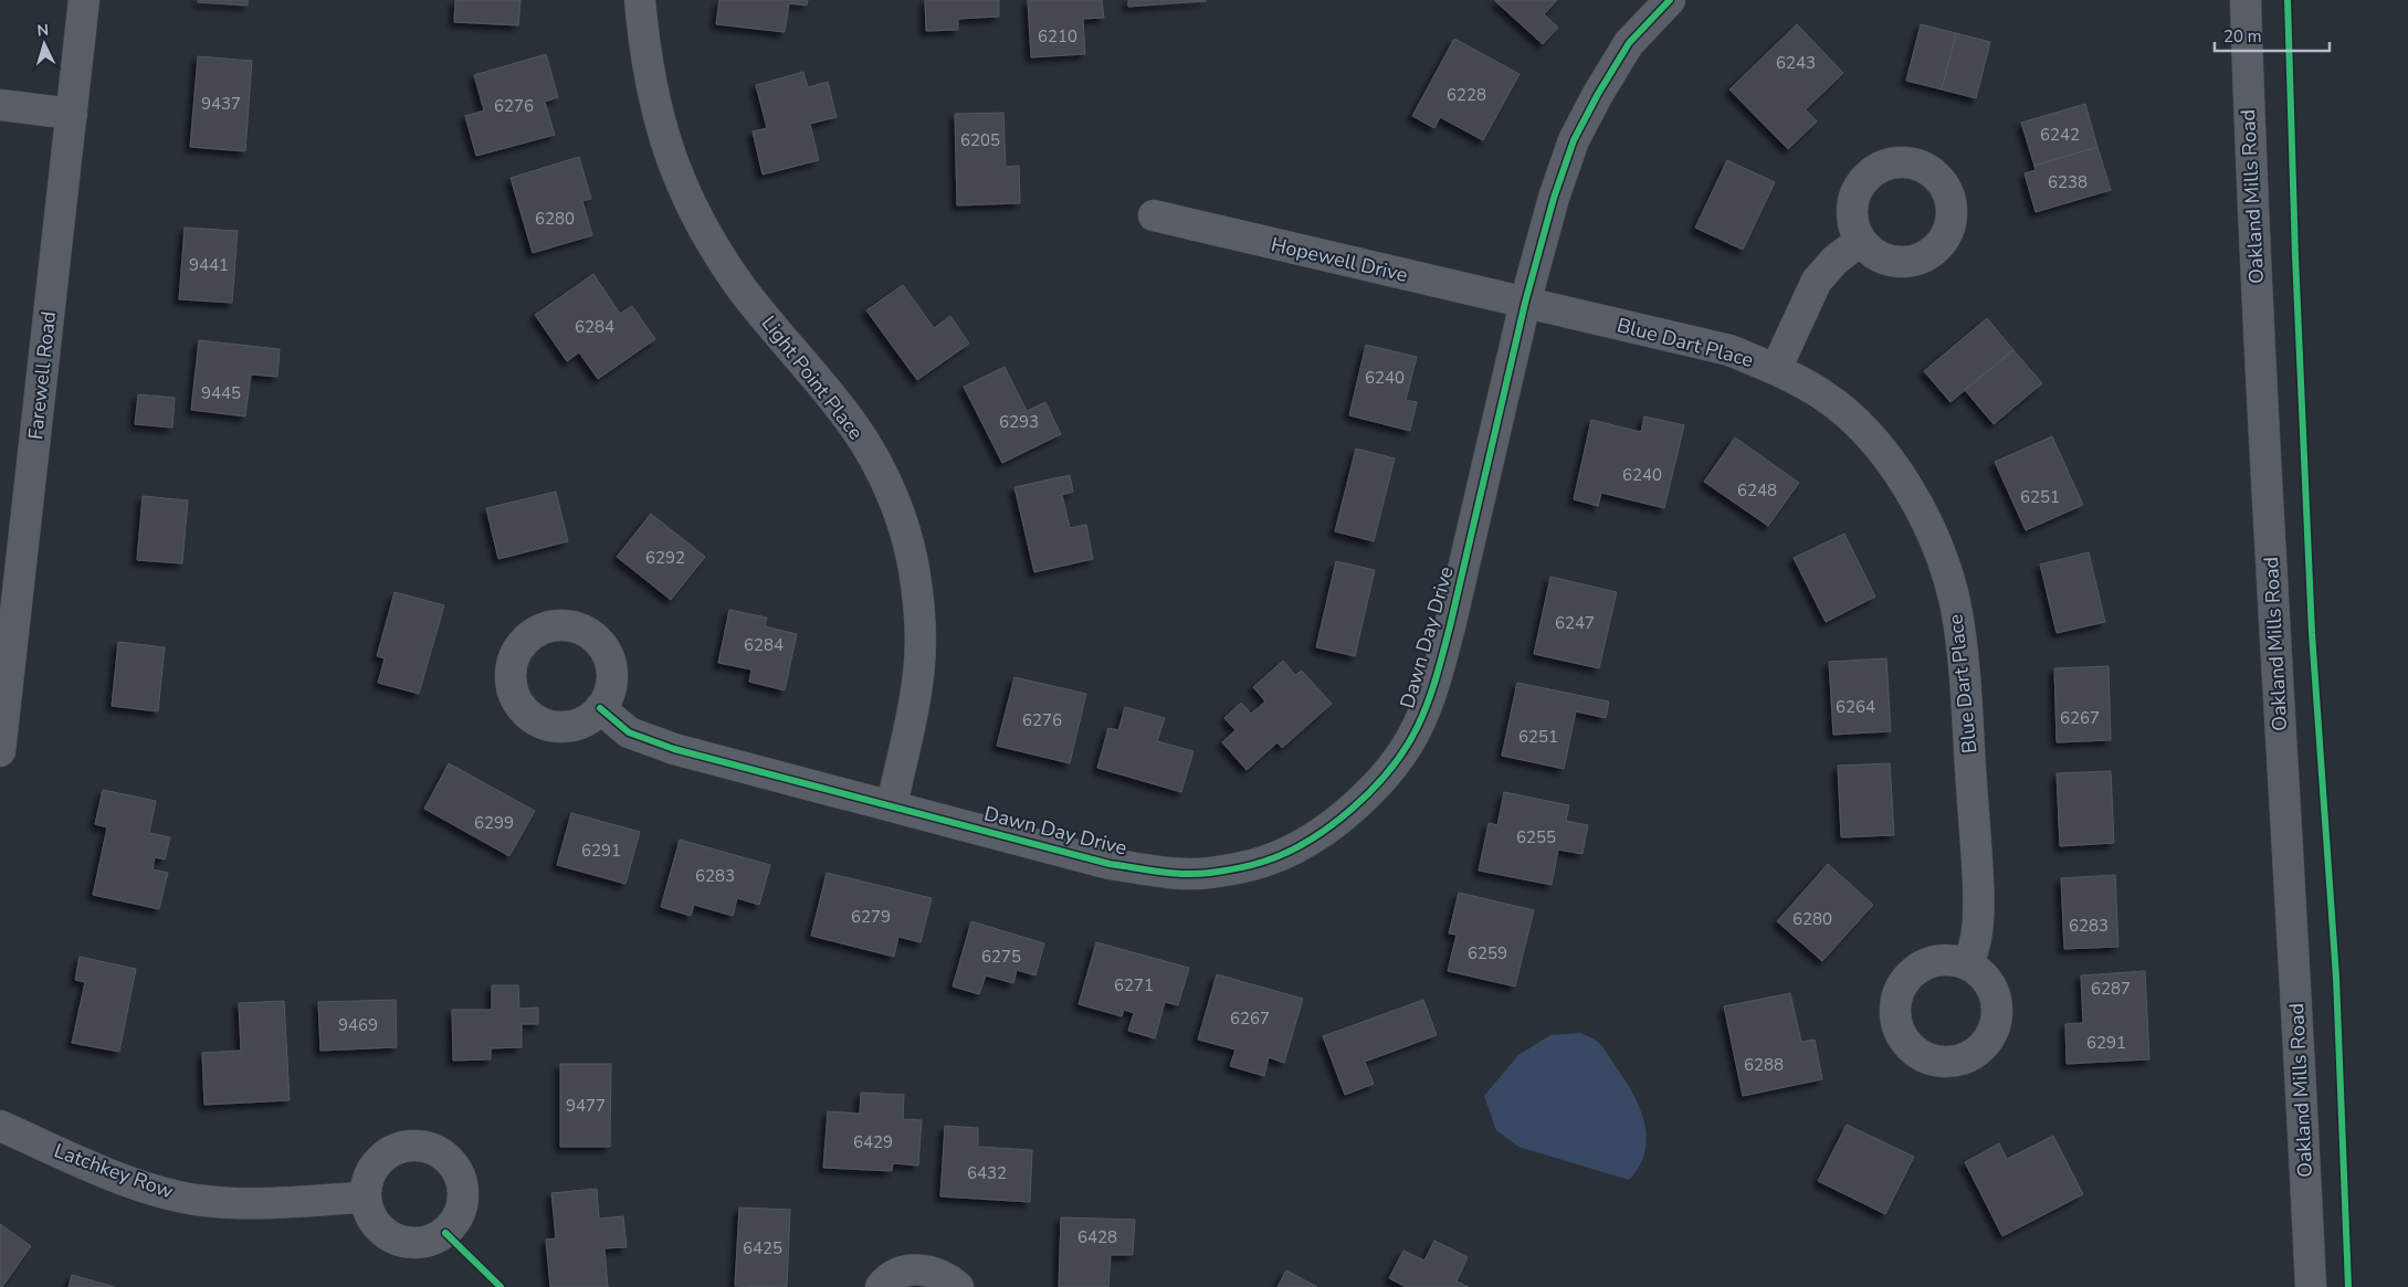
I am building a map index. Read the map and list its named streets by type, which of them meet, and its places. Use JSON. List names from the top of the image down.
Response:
{
  "streets": {
    "street": [
      "Oakland Mills Road",
      "Hopewell Drive",
      "Blue Dart Place",
      "Farewell Road",
      "Light Point Place",
      "Dawn Day Drive",
      "Latchkey Row"
    ]
  },
  "crossings": [
    ["Hopewell Drive", "Blue Dart Place"],
    ["Hopewell Drive", "Dawn Day Drive"],
    ["Blue Dart Place", "Dawn Day Drive"],
    ["Light Point Place", "Dawn Day Drive"]
  ],
  "house_numbers": [
    "6210",
    "6243",
    "6228",
    "9437",
    "6276",
    "6242",
    "6205",
    "6238",
    "6280",
    "9441",
    "6284",
    "6240",
    "9445",
    "6293",
    "6240",
    "6248",
    "6251",
    "6292",
    "6247",
    "6284",
    "6264",
    "6267",
    "6276",
    "6251",
    "6299",
    "6255",
    "6291",
    "6283",
    "6279",
    "6280",
    "6283",
    "6259",
    "6275",
    "6271",
    "6287",
    "6267",
    "9469",
    "6291",
    "6288",
    "9477",
    "6429",
    "6432",
    "6428",
    "6425"
  ],
  "scale_bar": "20 m",
  "north": "top"
}
